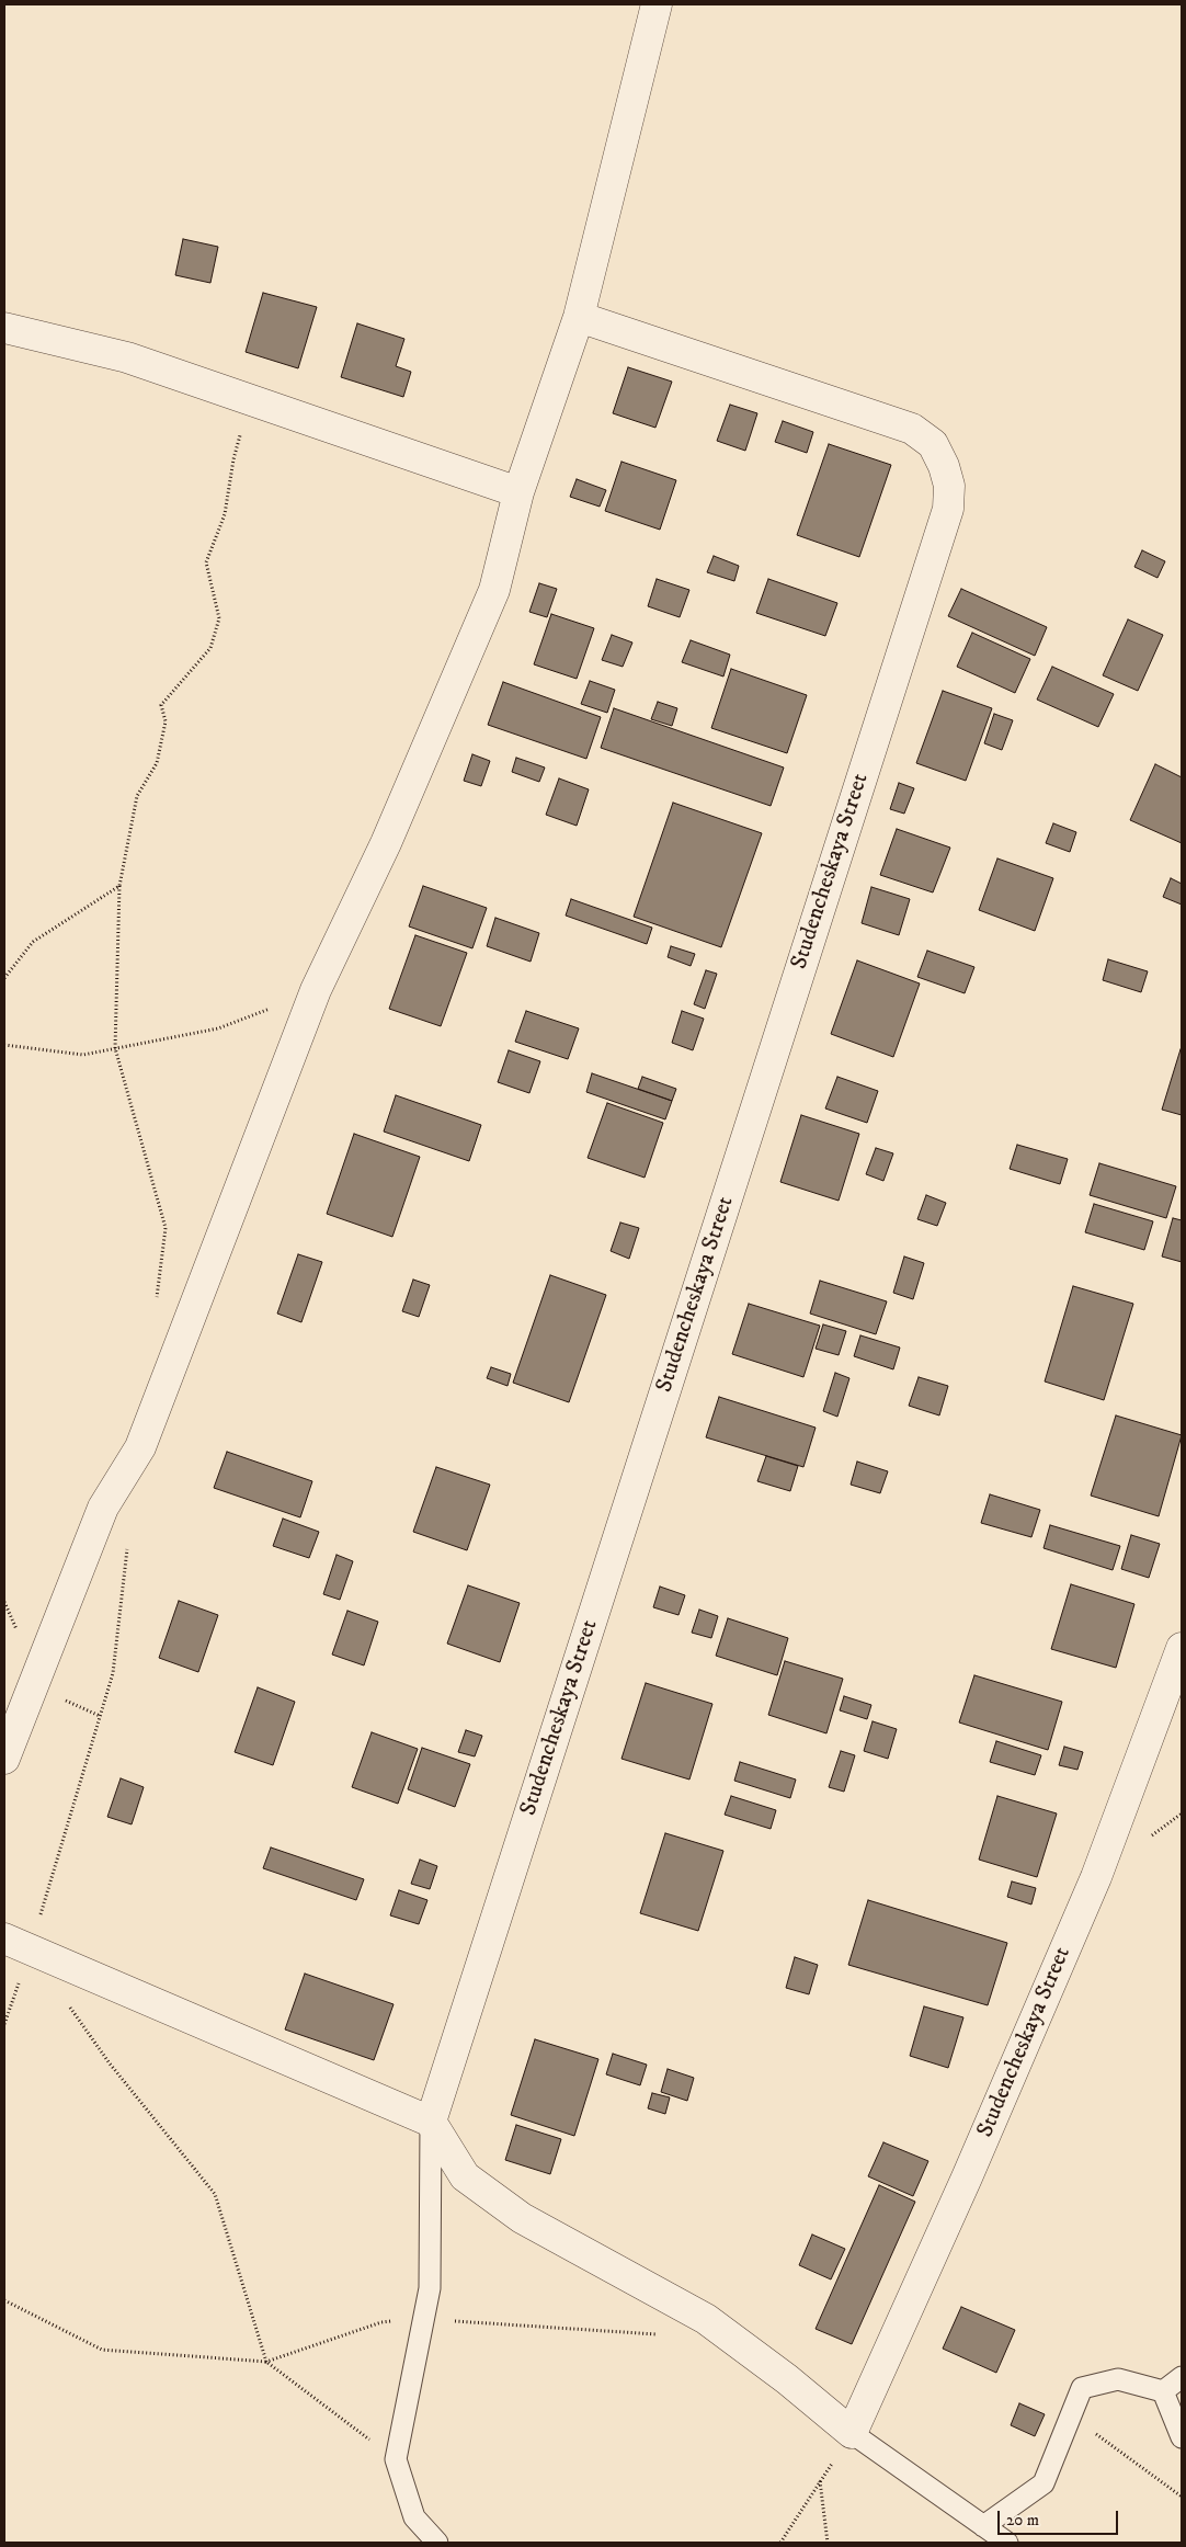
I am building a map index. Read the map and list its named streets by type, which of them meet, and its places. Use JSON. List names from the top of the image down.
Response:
{
  "streets": {
    "street": ["Studencheskaya Street"]
  },
  "scale_bar": "20 m"
}
